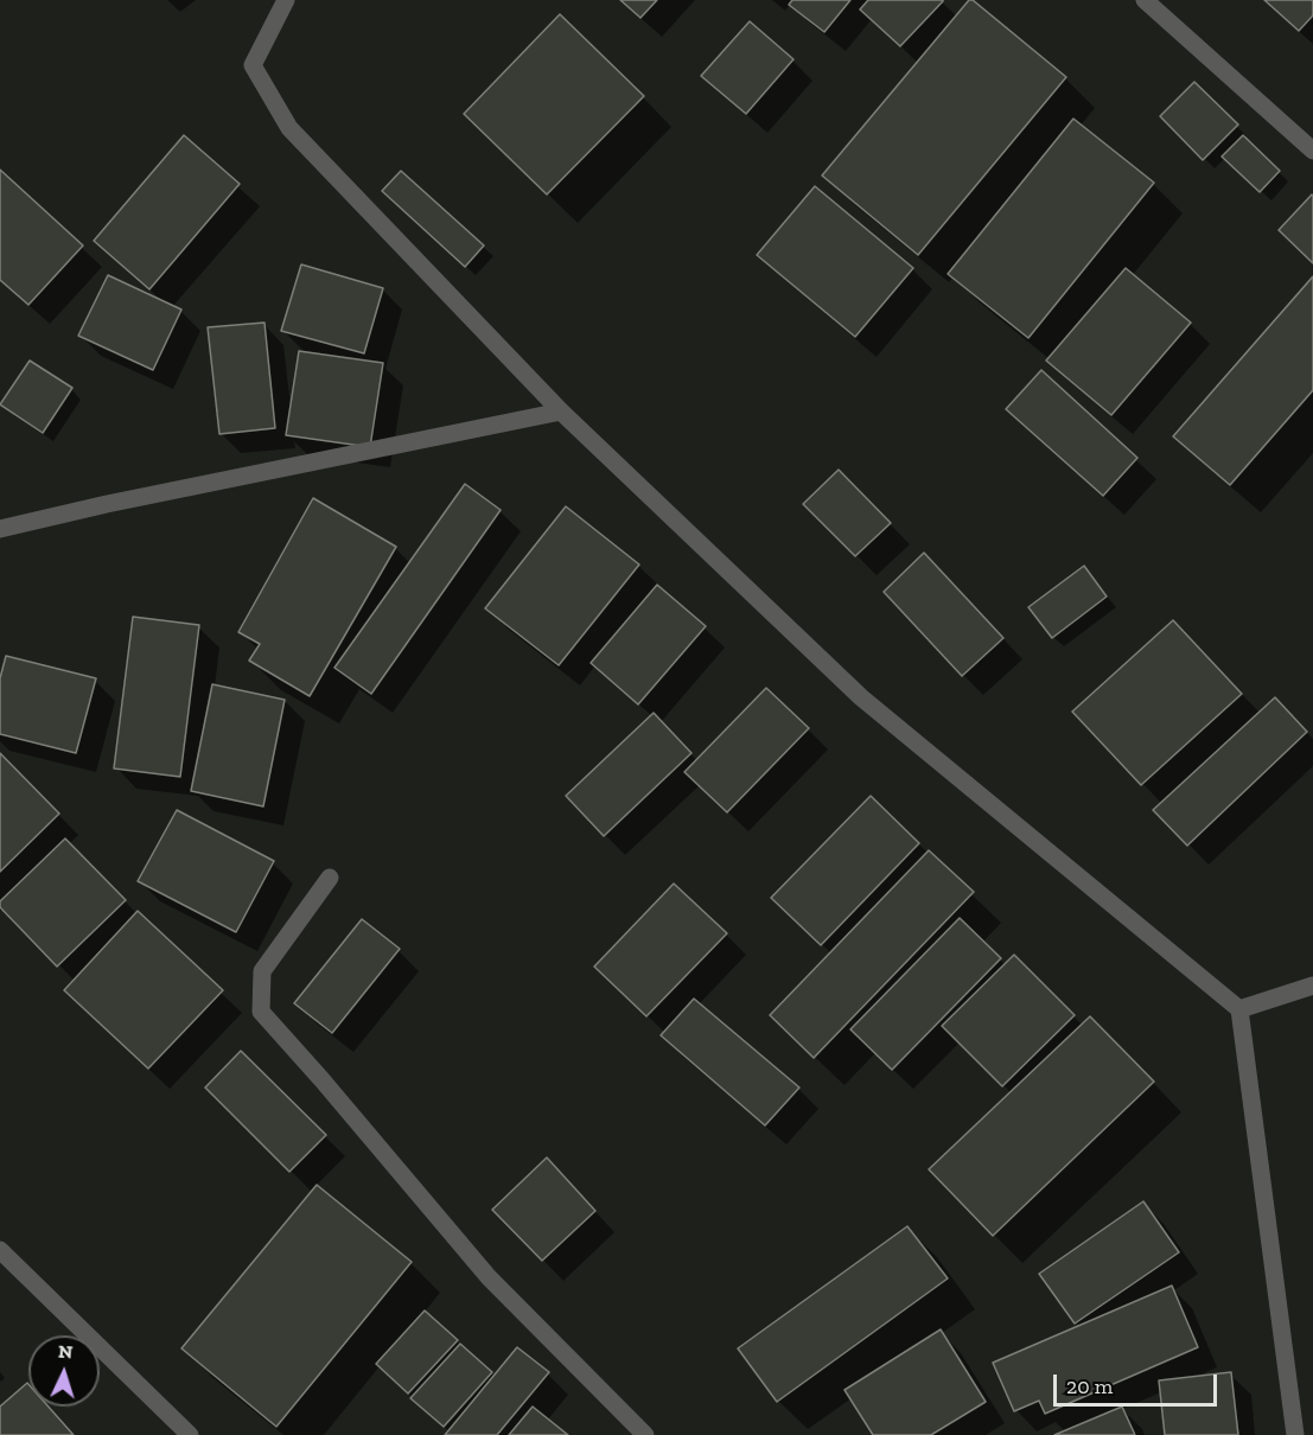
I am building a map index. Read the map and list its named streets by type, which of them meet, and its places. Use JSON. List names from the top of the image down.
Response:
{
  "scale_bar": "20 m",
  "north": "top"
}
